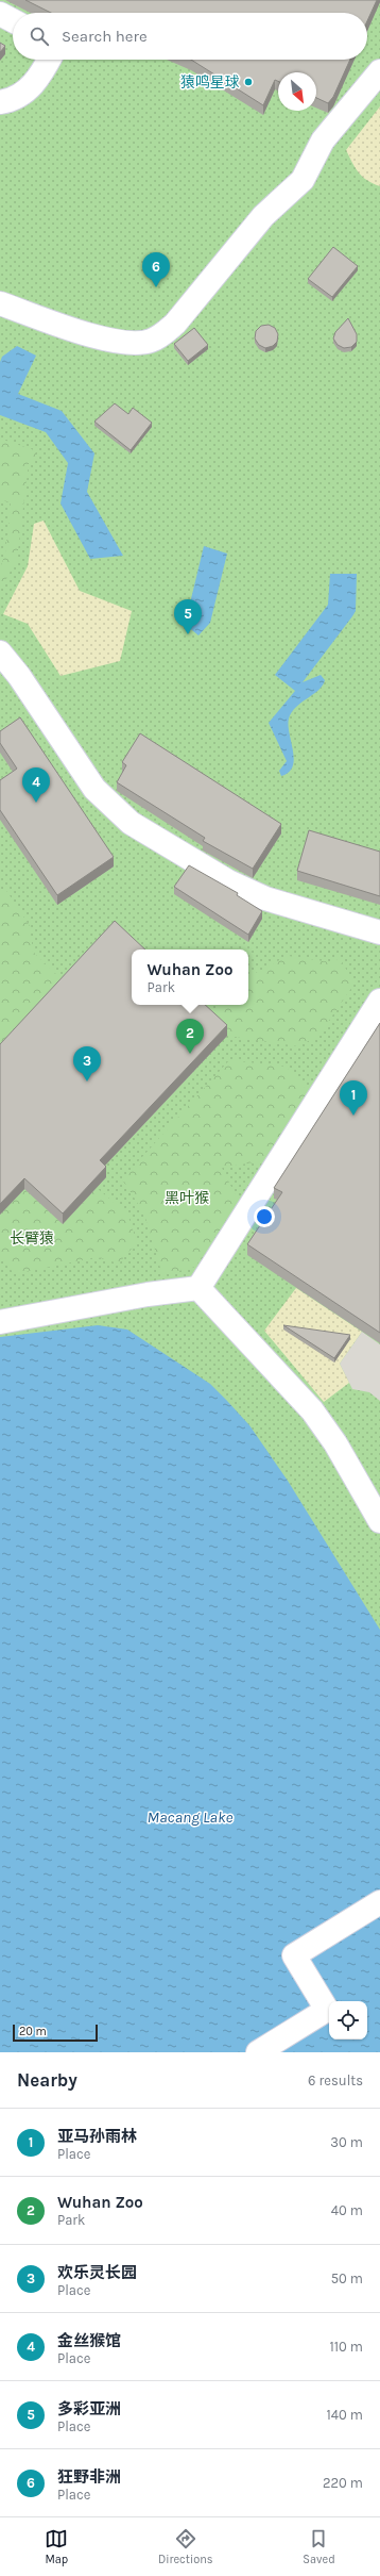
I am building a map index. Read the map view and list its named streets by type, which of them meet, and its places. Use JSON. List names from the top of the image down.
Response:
{
  "water": ["Macang Lake"],
  "parks": ["黑叶猴", "长臂猿"],
  "places": ["猿鸣星球"],
  "scale_bar": "20 m",
  "north": "bottom right",
  "page": {
    "search": "Search here",
    "pins": [
      "6",
      "5",
      "4",
      "2",
      "3",
      "1"
    ],
    "popup": ["Wuhan Zoo", "Park"],
    "scale": "20 m",
    "heading": ["Nearby", "6 results"],
    "list": [
      {
        "mark": "1",
        "name": "亚马孙雨林",
        "note": "Place",
        "value": "30 m"
      },
      {
        "mark": "2",
        "name": "Wuhan Zoo",
        "note": "Park",
        "value": "40 m"
      },
      {
        "mark": "3",
        "name": "欢乐灵长园",
        "note": "Place",
        "value": "50 m"
      },
      {
        "mark": "4",
        "name": "金丝猴馆",
        "note": "Place",
        "value": "110 m"
      },
      {
        "mark": "5",
        "name": "多彩亚洲",
        "note": "Place",
        "value": "140 m"
      },
      {
        "mark": "6",
        "name": "狂野非洲",
        "note": "Place",
        "value": "220 m"
      }
    ],
    "nav": ["Map", "Directions", "Saved"]
  }
}
